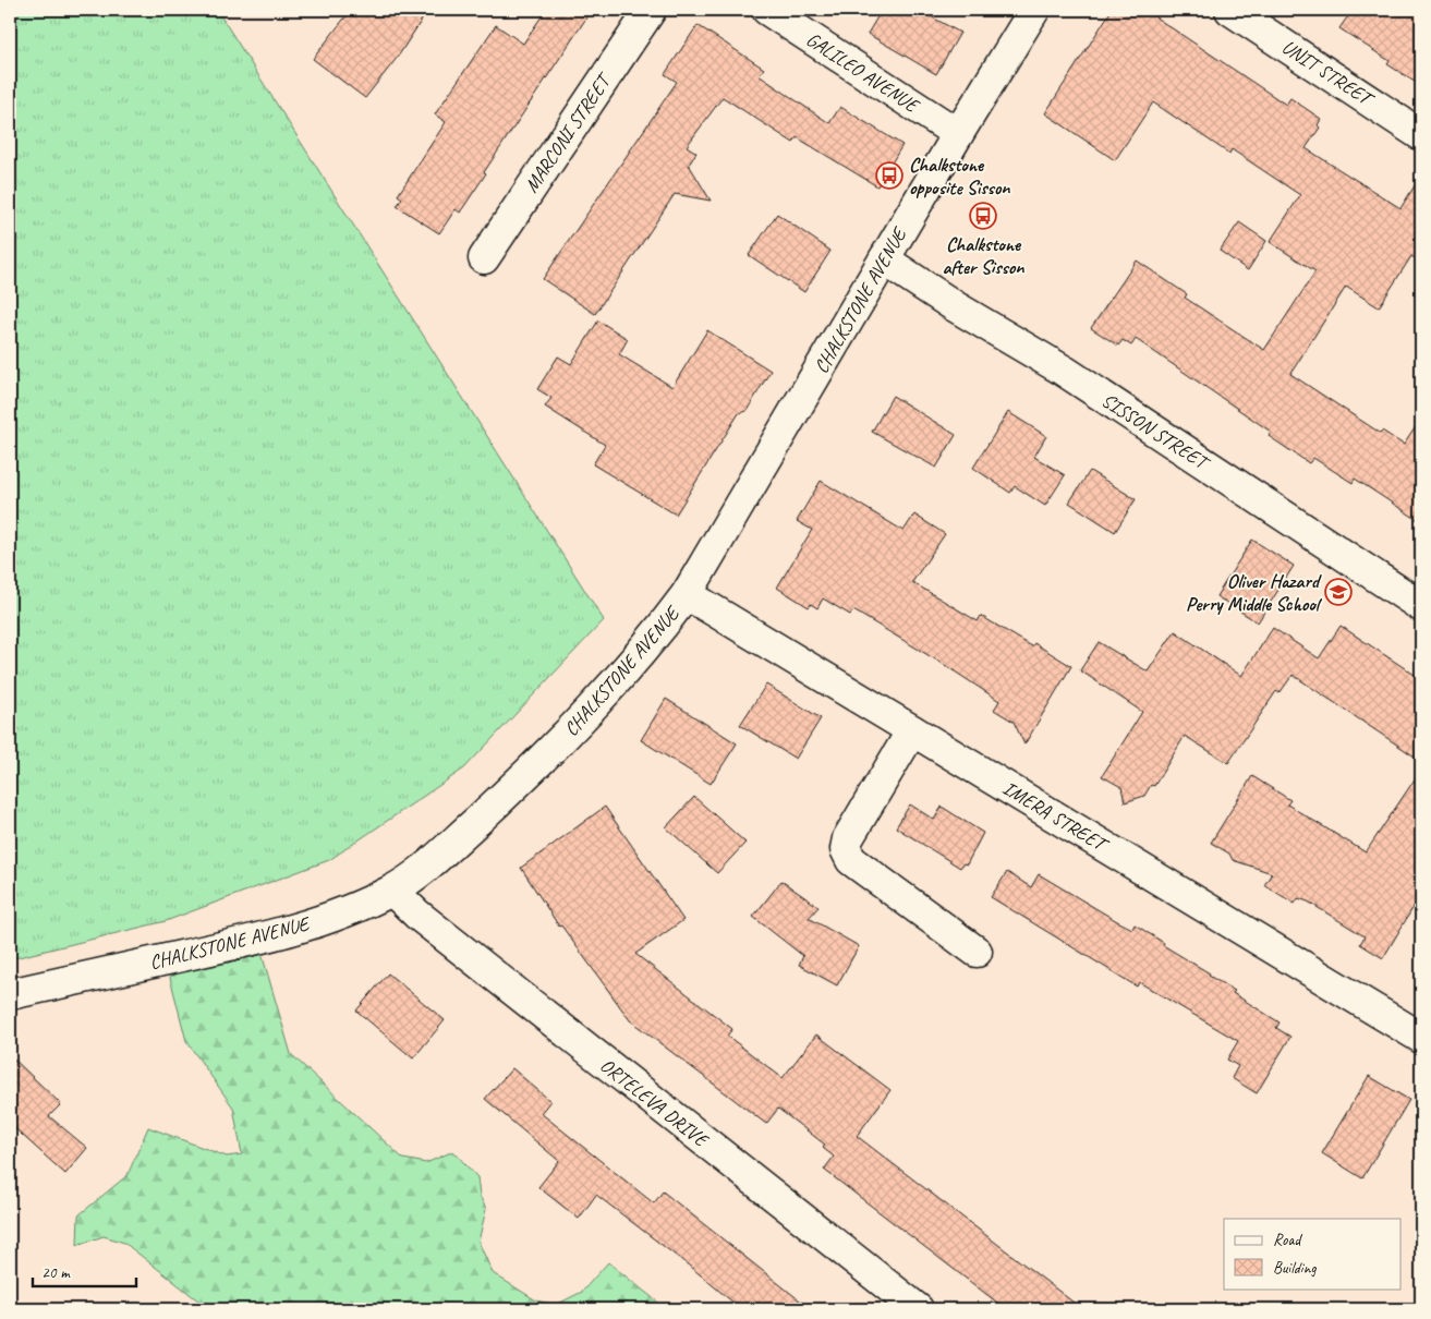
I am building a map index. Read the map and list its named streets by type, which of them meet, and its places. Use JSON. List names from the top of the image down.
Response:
{
  "streets": {
    "street": [
      "GALILEO AVENUE",
      "UNIT STREET",
      "MARCONI STREET",
      "CHALKSTONE AVENUE",
      "SISSON STREET",
      "IMERA STREET",
      "ORTELEVA DRIVE"
    ]
  },
  "crossings": [
    ["GALILEO AVENUE", "CHALKSTONE AVENUE"],
    ["CHALKSTONE AVENUE", "SISSON STREET"],
    ["CHALKSTONE AVENUE", "IMERA STREET"],
    ["CHALKSTONE AVENUE", "ORTELEVA DRIVE"]
  ],
  "places": {
    "bus stop": ["Chalkstone opposite Sisson", "Chalkstone after Sisson"],
    "school or university": ["Oliver Hazard Perry Middle School"]
  },
  "legend": ["Road", "Building"],
  "scale_bar": "20 m"
}
